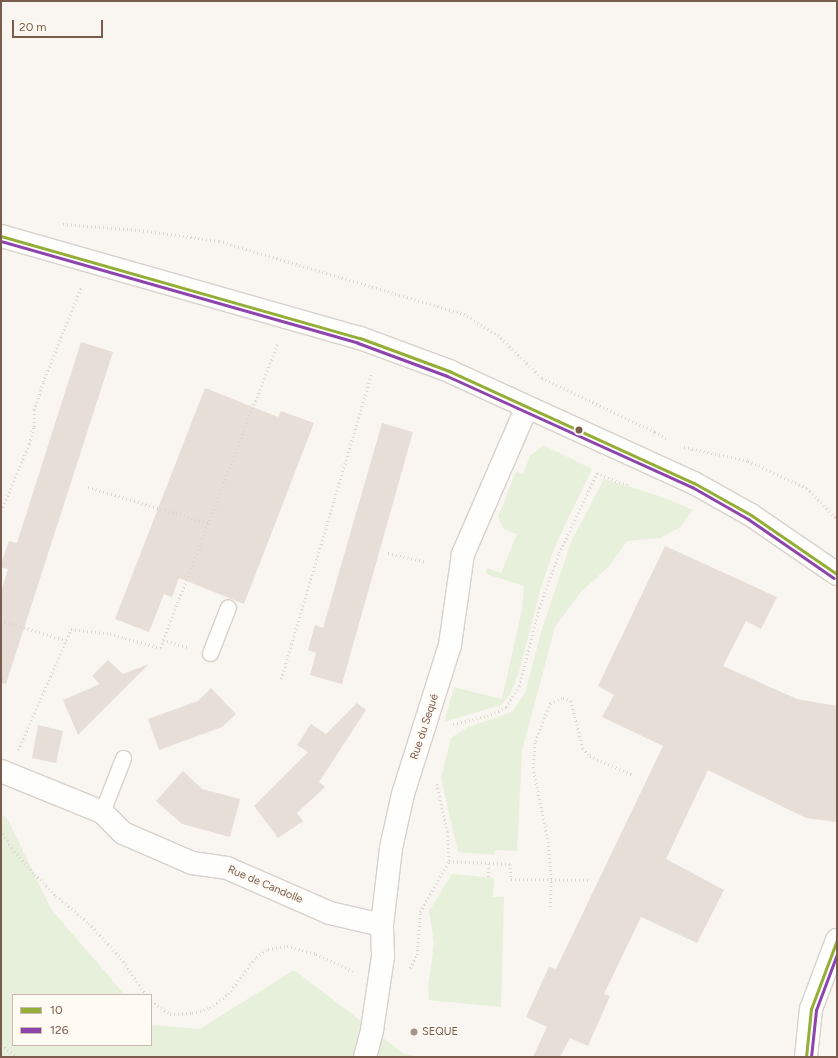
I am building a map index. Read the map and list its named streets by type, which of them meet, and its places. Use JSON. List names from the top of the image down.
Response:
{
  "streets": {
    "street": ["Rue du Sequé", "Rue de Candolle"]
  },
  "crossings": [
    ["Rue du Sequé", "Rue de Candolle"]
  ],
  "places": ["SEQUE"],
  "lines": ["transit line 10", "transit line 126"],
  "legend": ["10", "126"],
  "scale_bar": "20 m"
}
